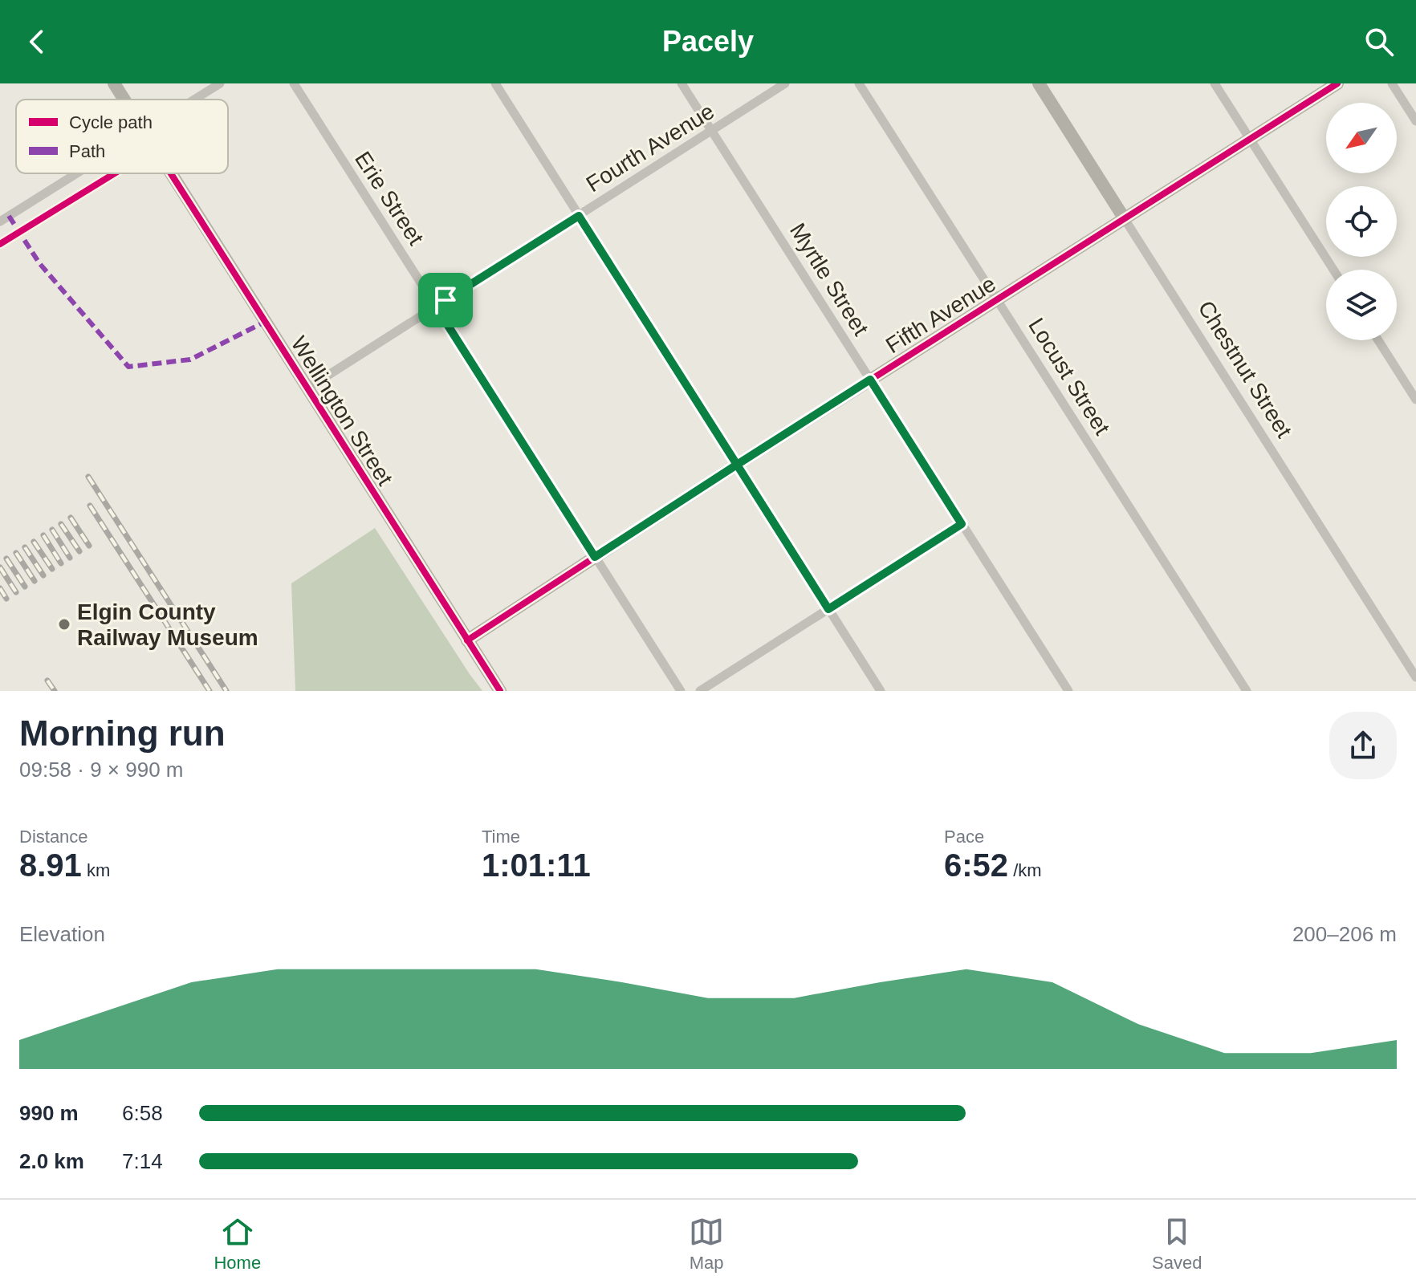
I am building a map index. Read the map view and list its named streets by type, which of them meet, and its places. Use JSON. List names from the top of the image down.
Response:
{
  "streets": {
    "street": [
      "Fourth Avenue",
      "Erie Street",
      "Myrtle Street",
      "Fifth Avenue",
      "Chestnut Street",
      "Locust Street",
      "Wellington Street"
    ]
  },
  "crossings": [
    ["Fourth Avenue", "Erie Street"],
    ["Fourth Avenue", "Myrtle Street"],
    ["Fourth Avenue", "Wellington Street"],
    ["Erie Street", "Fifth Avenue"],
    ["Myrtle Street", "Fifth Avenue"],
    ["Fifth Avenue", "Chestnut Street"],
    ["Fifth Avenue", "Locust Street"],
    ["Fifth Avenue", "Wellington Street"]
  ],
  "places": ["Elgin County Railway Museum"],
  "legend": ["Cycle path", "Path"],
  "north": "bottom left",
  "page": {
    "header": "Pacely",
    "heading": ["Morning run", "09:58 · 9 × 990 m"],
    "stats": [
      ["Distance", "8.91 km"],
      ["Time", "1:01:11"],
      ["Pace", "6:52 /km"]
    ],
    "chart": ["Elevation", "200–206 m"],
    "list": [
      {
        "name": "990 m",
        "note": "6:58"
      },
      {
        "name": "2.0 km",
        "note": "7:14"
      }
    ],
    "tabs": ["Home", "Map", "Saved"]
  }
}
